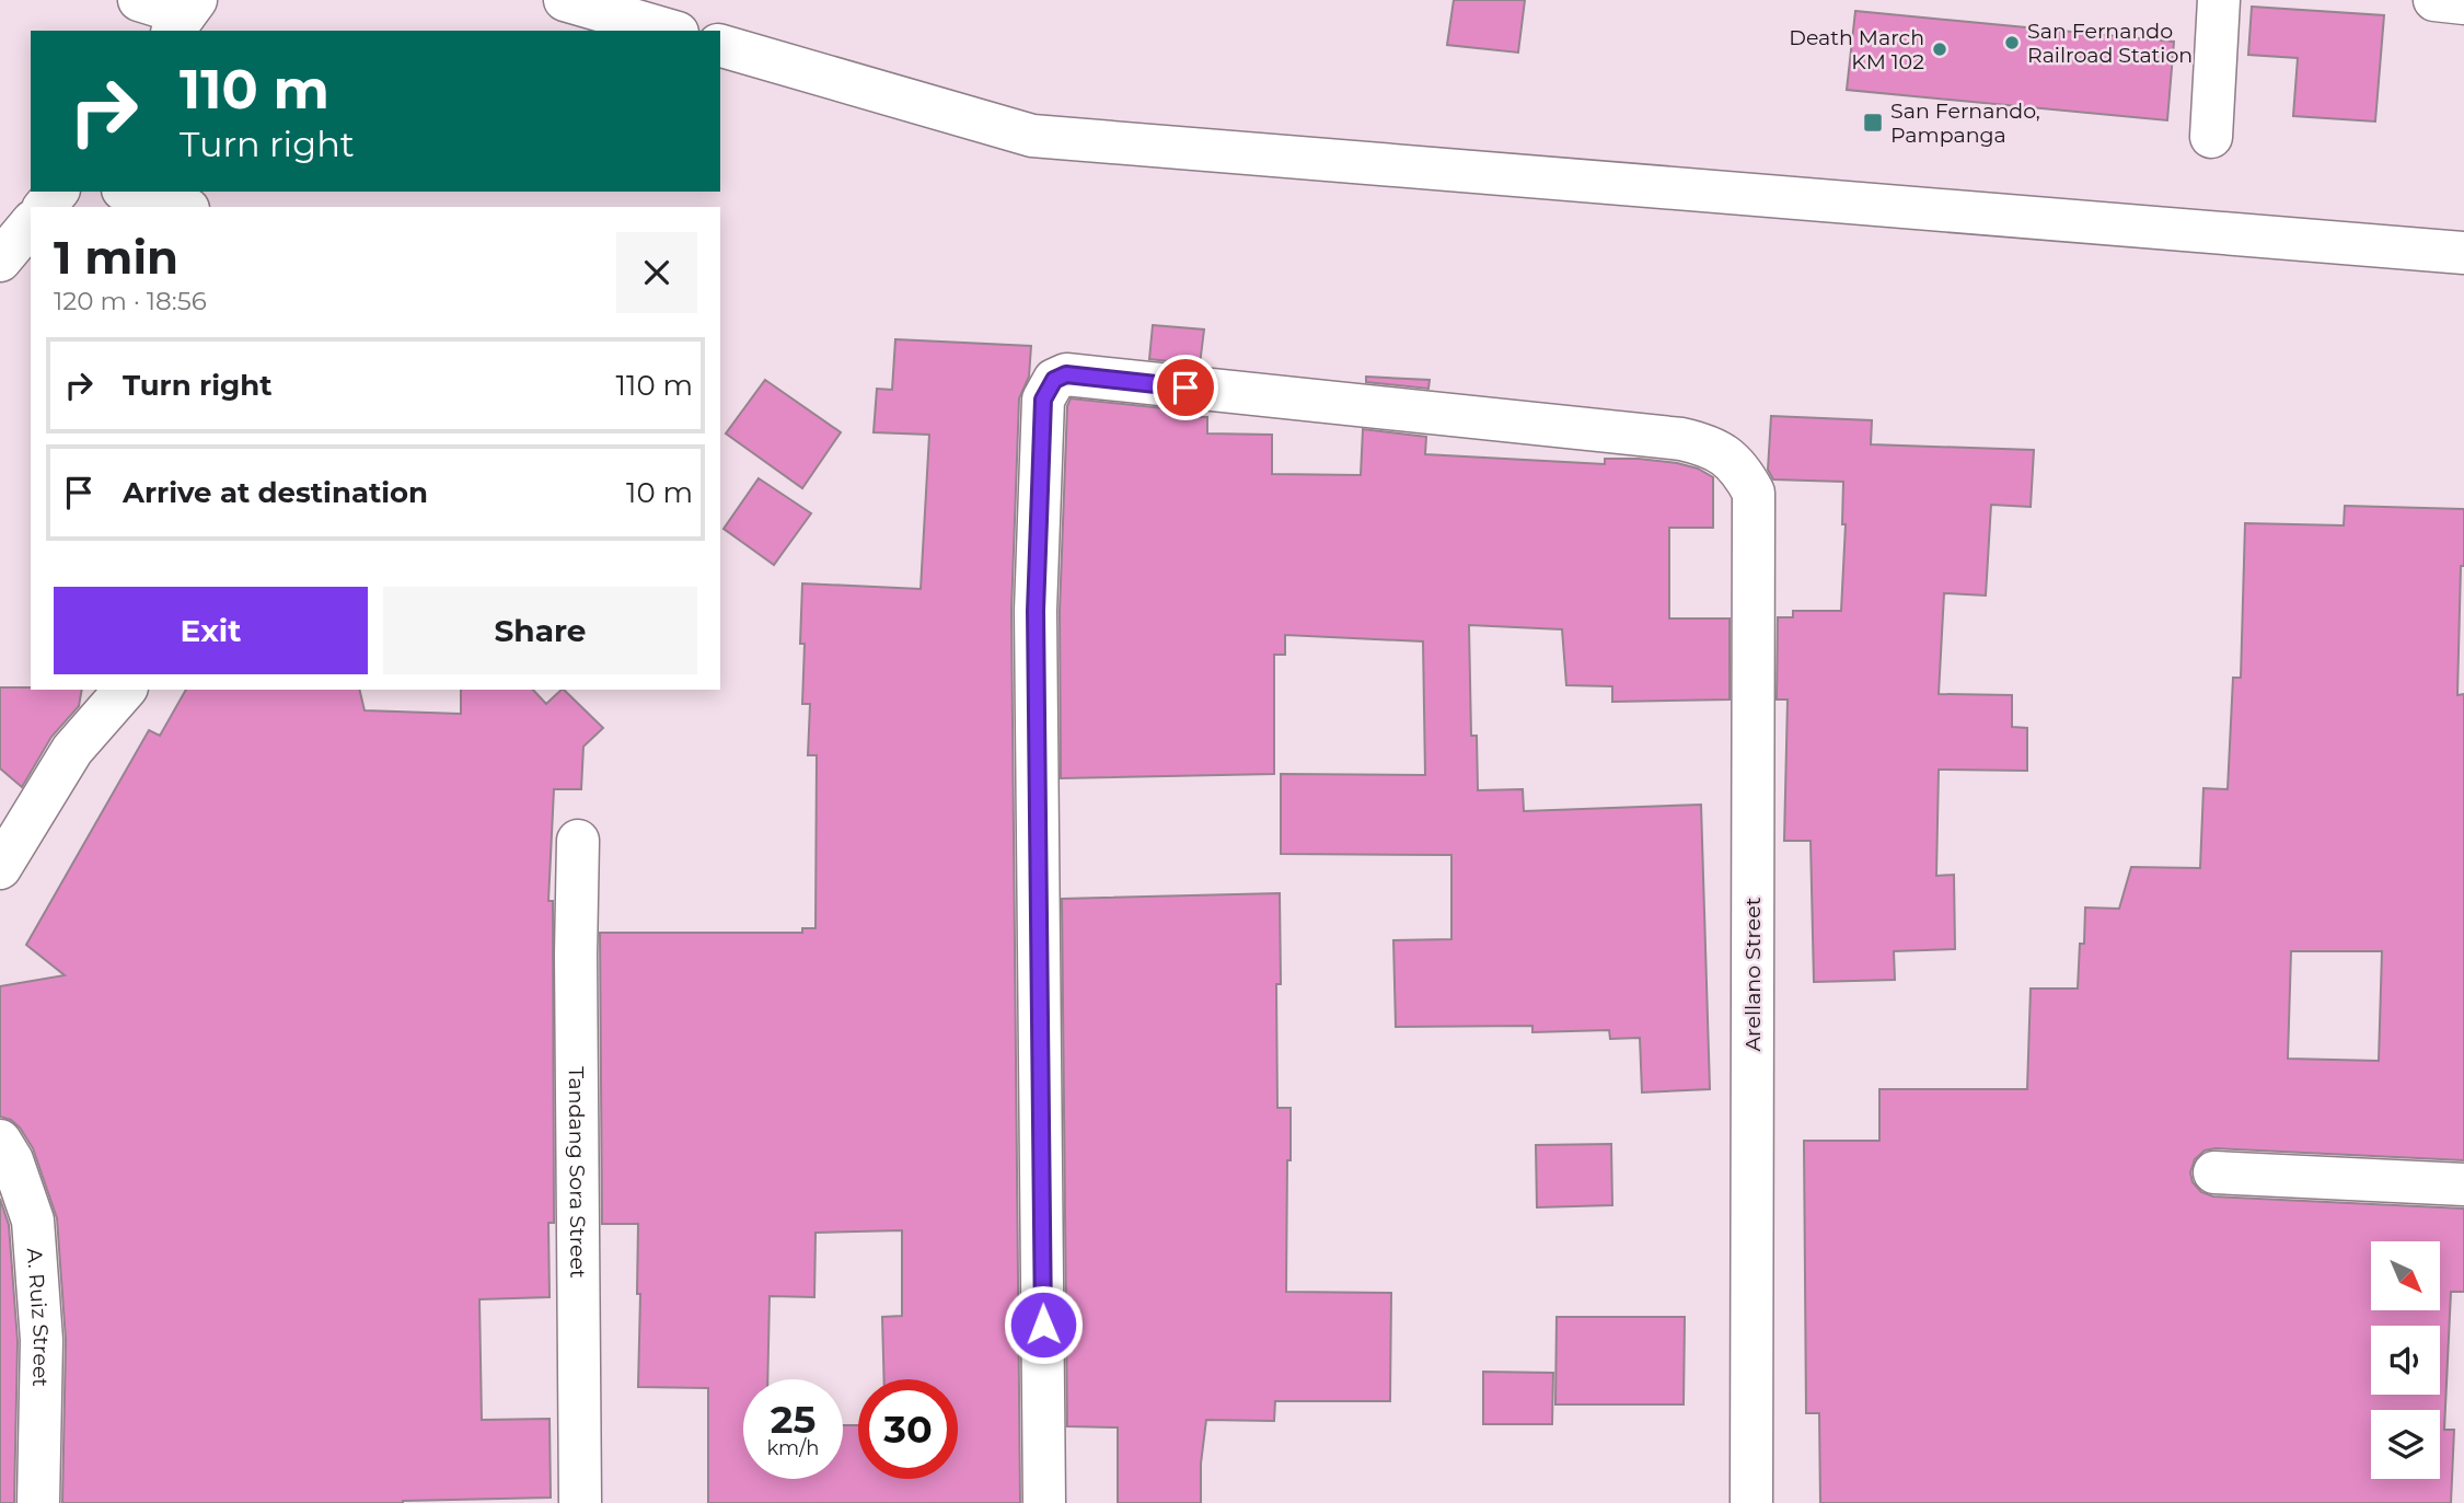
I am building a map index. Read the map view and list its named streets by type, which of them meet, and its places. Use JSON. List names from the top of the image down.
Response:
{
  "streets": {
    "street": ["Arellano Street", "Tandang Sora Street", "A. Ruiz Street"]
  },
  "places": {
    "other": ["San Fernando Railroad Station", "Death March KM 102"],
    "transit": ["San Fernando, Pampanga"]
  },
  "north": "bottom right",
  "page": {
    "turn": ["110 m", "Turn right"],
    "heading": ["1 min", "120 m · 18:56"],
    "list": [
      {
        "name": "Turn right",
        "value": "110 m"
      },
      {
        "name": "Arrive at destination",
        "value": "10 m"
      }
    ],
    "buttons": ["Exit", "Share"],
    "speed": "25 km/h",
    "limit": "30"
  }
}
